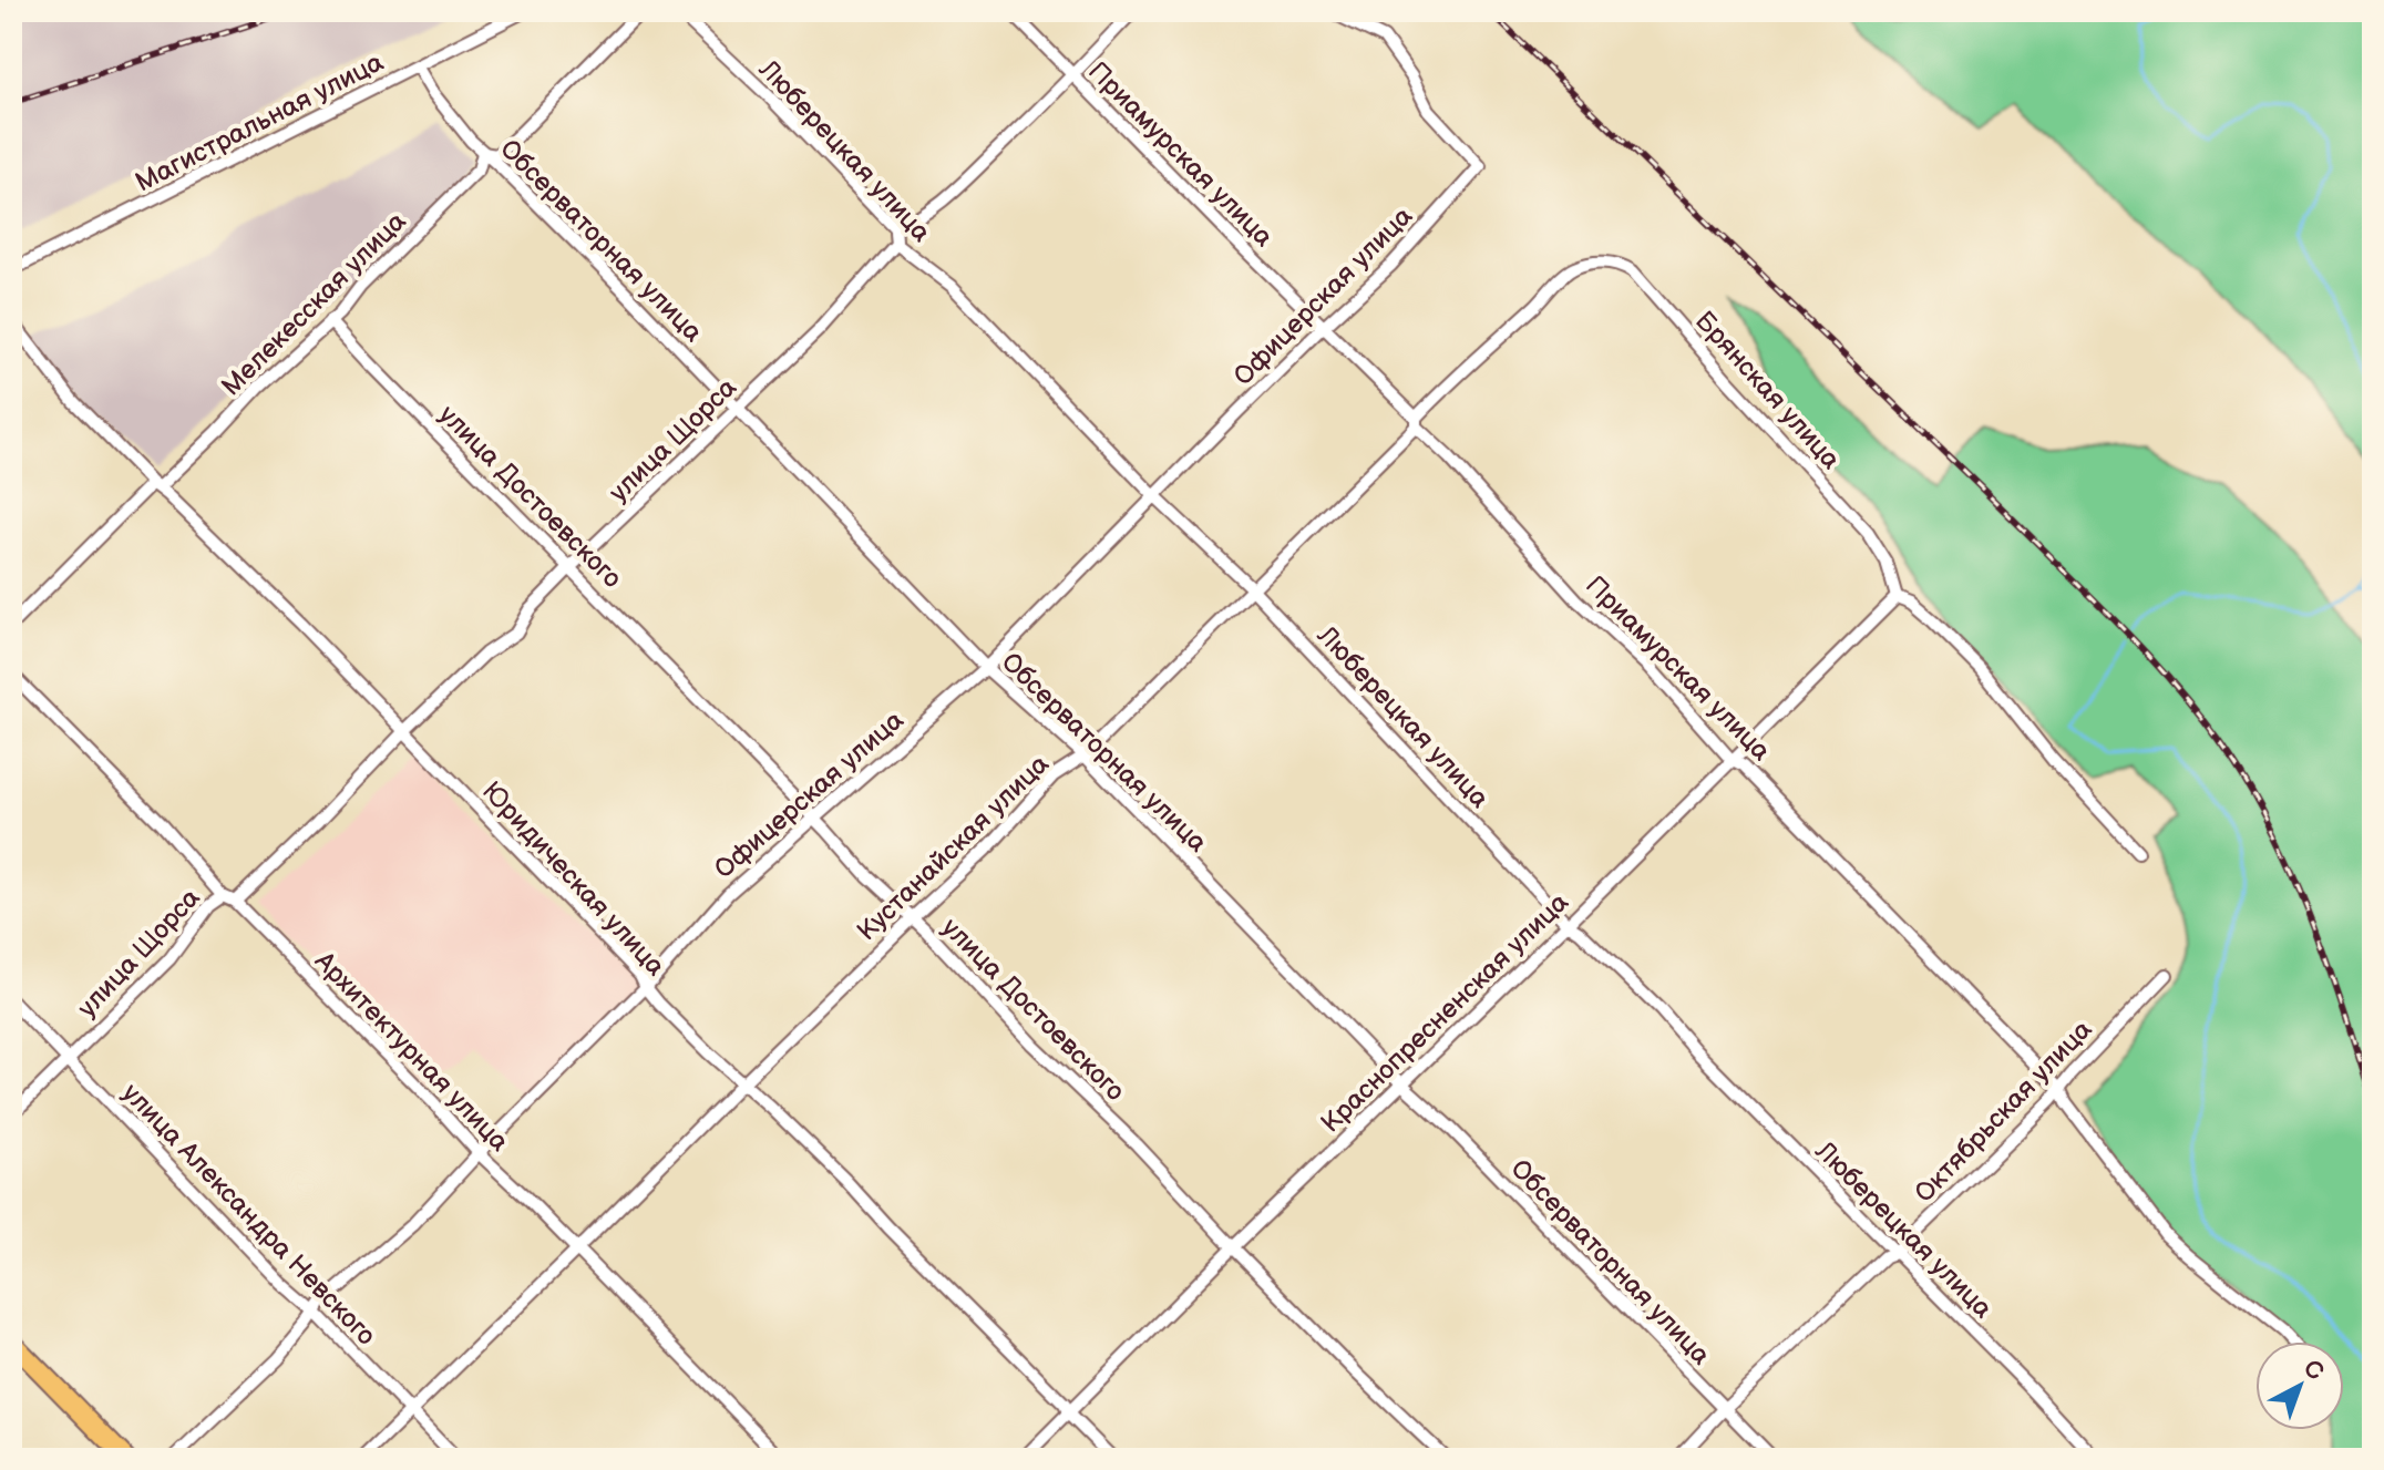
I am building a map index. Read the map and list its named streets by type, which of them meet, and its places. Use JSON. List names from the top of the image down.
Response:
{
  "streets": {
    "street": [
      "Магистральная улица",
      "Люберецкая улица",
      "Приамурская улица",
      "Обсерваторная улица",
      "Офицерская улица",
      "Мелекесская улица",
      "Брянская улица",
      "улица Щорса",
      "улица Достоевского",
      "Кустанайская улица",
      "Юридическая улица",
      "Краснопресненская улица",
      "Архитектурная улица",
      "Октябрьская улица",
      "улица Александра Невского"
    ]
  },
  "crossings": [
    ["Магистральная улица", "Обсерваторная улица"],
    ["Люберецкая улица", "Офицерская улица"],
    ["Люберецкая улица", "улица Щорса"],
    ["Люберецкая улица", "Кустанайская улица"],
    ["Люберецкая улица", "Краснопресненская улица"],
    ["Люберецкая улица", "Октябрьская улица"],
    ["Приамурская улица", "Офицерская улица"],
    ["Приамурская улица", "Кустанайская улица"],
    ["Приамурская улица", "Краснопресненская улица"],
    ["Приамурская улица", "Октябрьская улица"],
    ["Обсерваторная улица", "Офицерская улица"],
    ["Обсерваторная улица", "Мелекесская улица"],
    ["Обсерваторная улица", "улица Щорса"],
    ["Обсерваторная улица", "Кустанайская улица"],
    ["Обсерваторная улица", "Краснопресненская улица"],
    ["Обсерваторная улица", "Октябрьская улица"],
    ["Офицерская улица", "улица Достоевского"],
    ["Офицерская улица", "Юридическая улица"],
    ["Офицерская улица", "Архитектурная улица"],
    ["Офицерская улица", "улица Александра Невского"],
    ["Мелекесская улица", "улица Достоевского"],
    ["Мелекесская улица", "Юридическая улица"],
    ["Брянская улица", "Кустанайская улица"],
    ["Брянская улица", "Краснопресненская улица"],
    ["улица Щорса", "улица Достоевского"],
    ["улица Щорса", "Юридическая улица"],
    ["улица Щорса", "Архитектурная улица"],
    ["улица Щорса", "улица Александра Невского"],
    ["улица Достоевского", "Кустанайская улица"],
    ["улица Достоевского", "Краснопресненская улица"],
    ["Кустанайская улица", "Юридическая улица"],
    ["Кустанайская улица", "Архитектурная улица"],
    ["Кустанайская улица", "улица Александра Невского"],
    ["Юридическая улица", "Краснопресненская улица"]
  ],
  "north": "top right"
}
